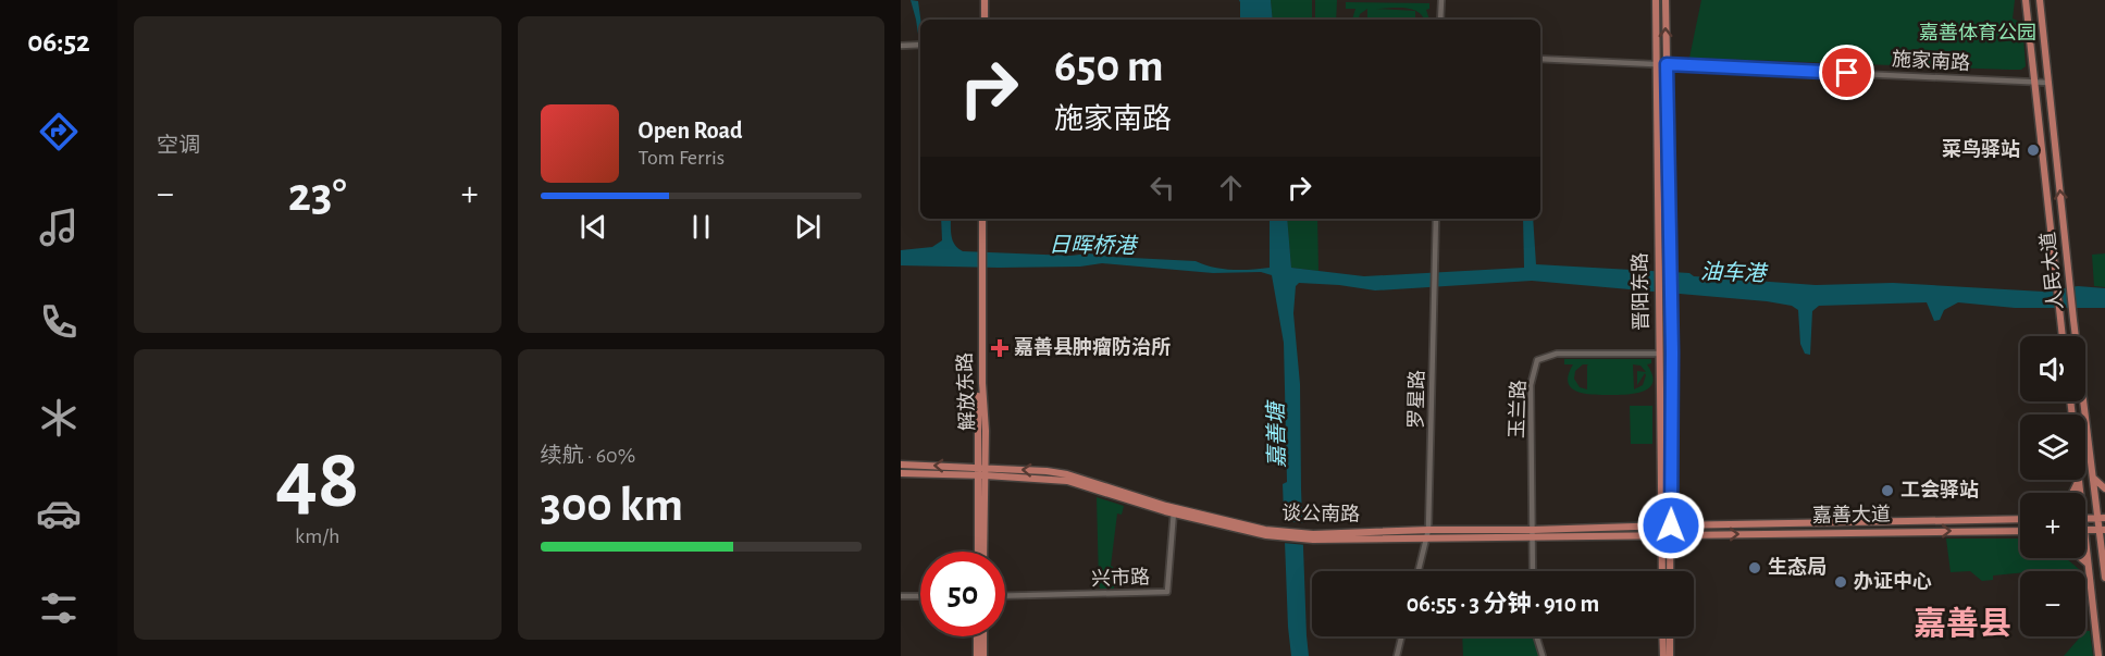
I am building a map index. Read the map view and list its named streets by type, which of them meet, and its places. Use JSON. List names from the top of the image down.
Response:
{
  "streets": {
    "main road": [
      "人民大道",
      "晋阳东路",
      "解放东路",
      "谈公南路",
      "嘉善大道"
    ],
    "street": [
      "施家南路",
      "罗星路",
      "玉兰路",
      "兴市路"
    ]
  },
  "crossings": [
    ["施家南路", "人民大道"],
    ["施家南路", "晋阳东路"],
    ["晋阳东路", "玉兰路"],
    ["晋阳东路", "谈公南路"],
    ["晋阳东路", "嘉善大道"],
    ["解放东路", "谈公南路"],
    ["罗星路", "谈公南路"],
    ["玉兰路", "谈公南路"],
    ["谈公南路", "嘉善大道"],
    ["谈公南路", "兴市路"]
  ],
  "districts": ["嘉善县"],
  "water": ["日晖桥港", "油车港", "嘉善塘"],
  "parks": ["嘉善体育公园"],
  "places": {
    "other": [
      "菜鸟驿站",
      "工会驿站",
      "生态局",
      "办证中心"
    ],
    "health": ["嘉善县肿瘤防治所"]
  },
  "page": {
    "tabs": "06:52",
    "tile": [
      "空调",
      ["48", "km/h"],
      ["续航 · 60%", "300 km"]
    ],
    "turn": ["650 m", "施家南路"],
    "song": ["Open Road", "Tom Ferris"],
    "heat": ["−", "23°", "+"],
    "map_buttons": ["+", "−"],
    "limit": "50",
    "trip": "06:55 · 3 分钟 · 910 m"
  }
}
